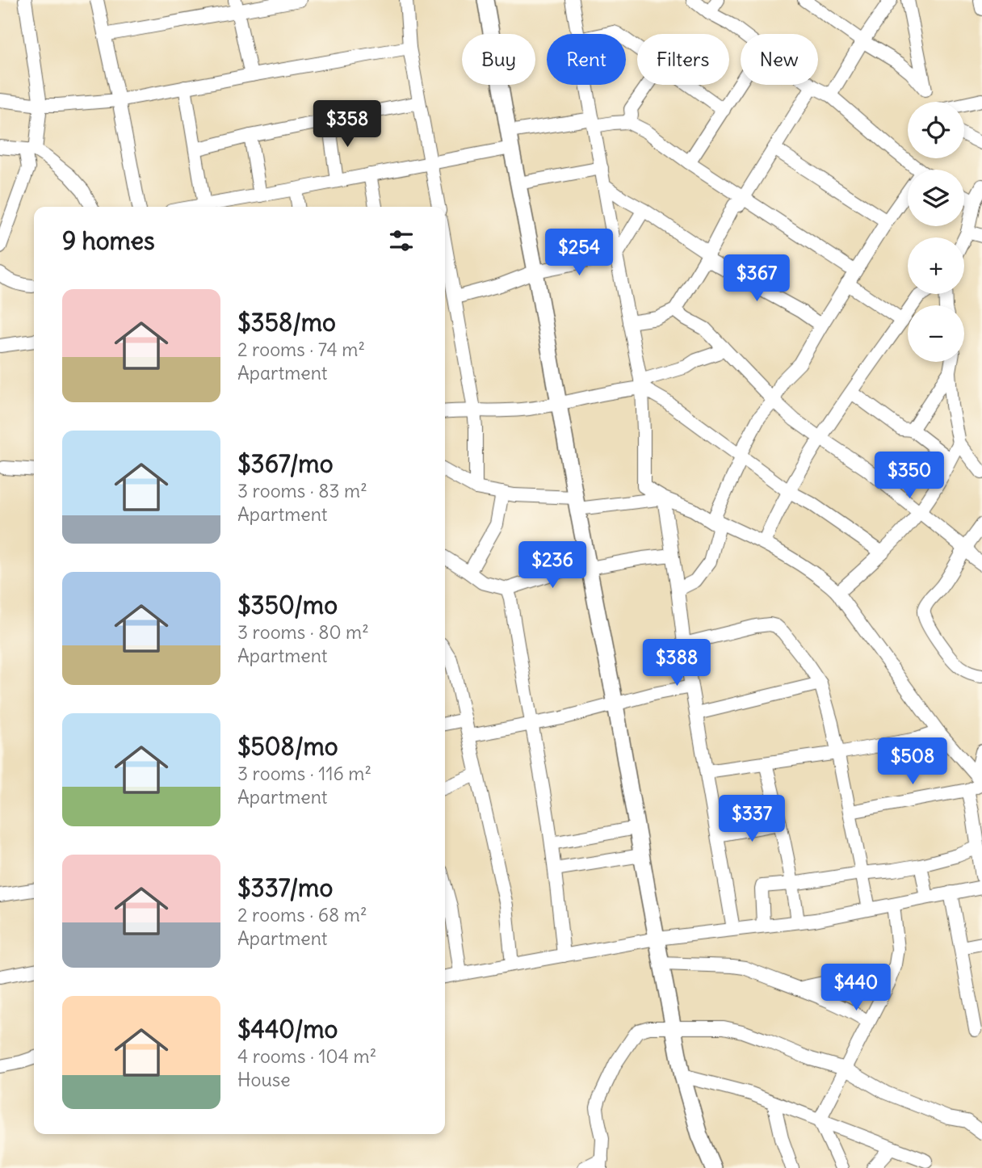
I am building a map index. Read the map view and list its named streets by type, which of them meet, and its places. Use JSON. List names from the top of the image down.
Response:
{
  "page": {
    "chip": [
      "Buy",
      "Rent",
      "Filters",
      "New"
    ],
    "price": [
      "$358",
      "$254",
      "$367",
      "$350",
      "$236",
      "$388",
      "$508",
      "$337",
      "$440"
    ],
    "map_buttons": ["+", "−"],
    "heading": "9 homes",
    "list": [
      {
        "name": "$358/mo",
        "note": "2 rooms · 74 m² · Apartment"
      },
      {
        "name": "$367/mo",
        "note": "3 rooms · 83 m² · Apartment"
      },
      {
        "name": "$350/mo",
        "note": "3 rooms · 80 m² · Apartment"
      },
      {
        "name": "$508/mo",
        "note": "3 rooms · 116 m² · Apartment"
      },
      {
        "name": "$337/mo",
        "note": "2 rooms · 68 m² · Apartment"
      },
      {
        "name": "$440/mo",
        "note": "4 rooms · 104 m² · House"
      }
    ]
  }
}
